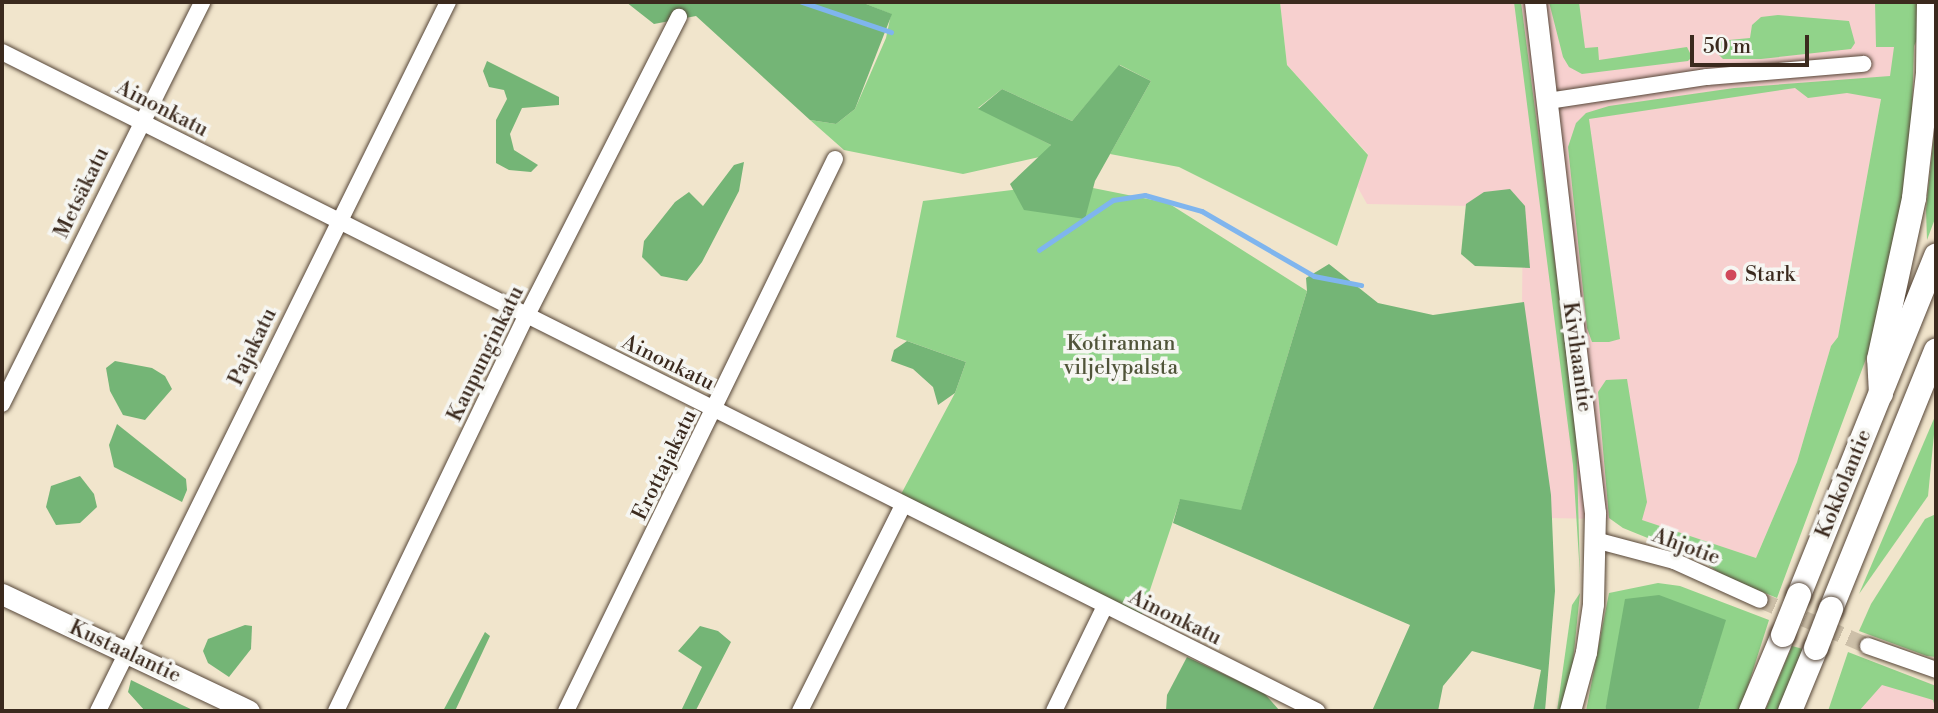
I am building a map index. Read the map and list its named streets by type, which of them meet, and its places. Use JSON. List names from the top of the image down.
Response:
{
  "streets": {
    "highway": ["Kokkolantie"],
    "main road": ["Kivihaantie", "Kustaalantie"],
    "street": [
      "Ainonkatu",
      "Metsäkatu",
      "Pajakatu",
      "Kaupunginkatu",
      "Erottajakatu",
      "Ahjotie"
    ]
  },
  "crossings": [
    ["Ainonkatu", "Metsäkatu"],
    ["Ainonkatu", "Pajakatu"],
    ["Ainonkatu", "Kaupunginkatu"],
    ["Ainonkatu", "Erottajakatu"],
    ["Pajakatu", "Kustaalantie"],
    ["Kivihaantie", "Ahjotie"]
  ],
  "parks": ["Kotirannan viljelypalsta"],
  "places": ["Stark"],
  "scale_bar": "50 m"
}
